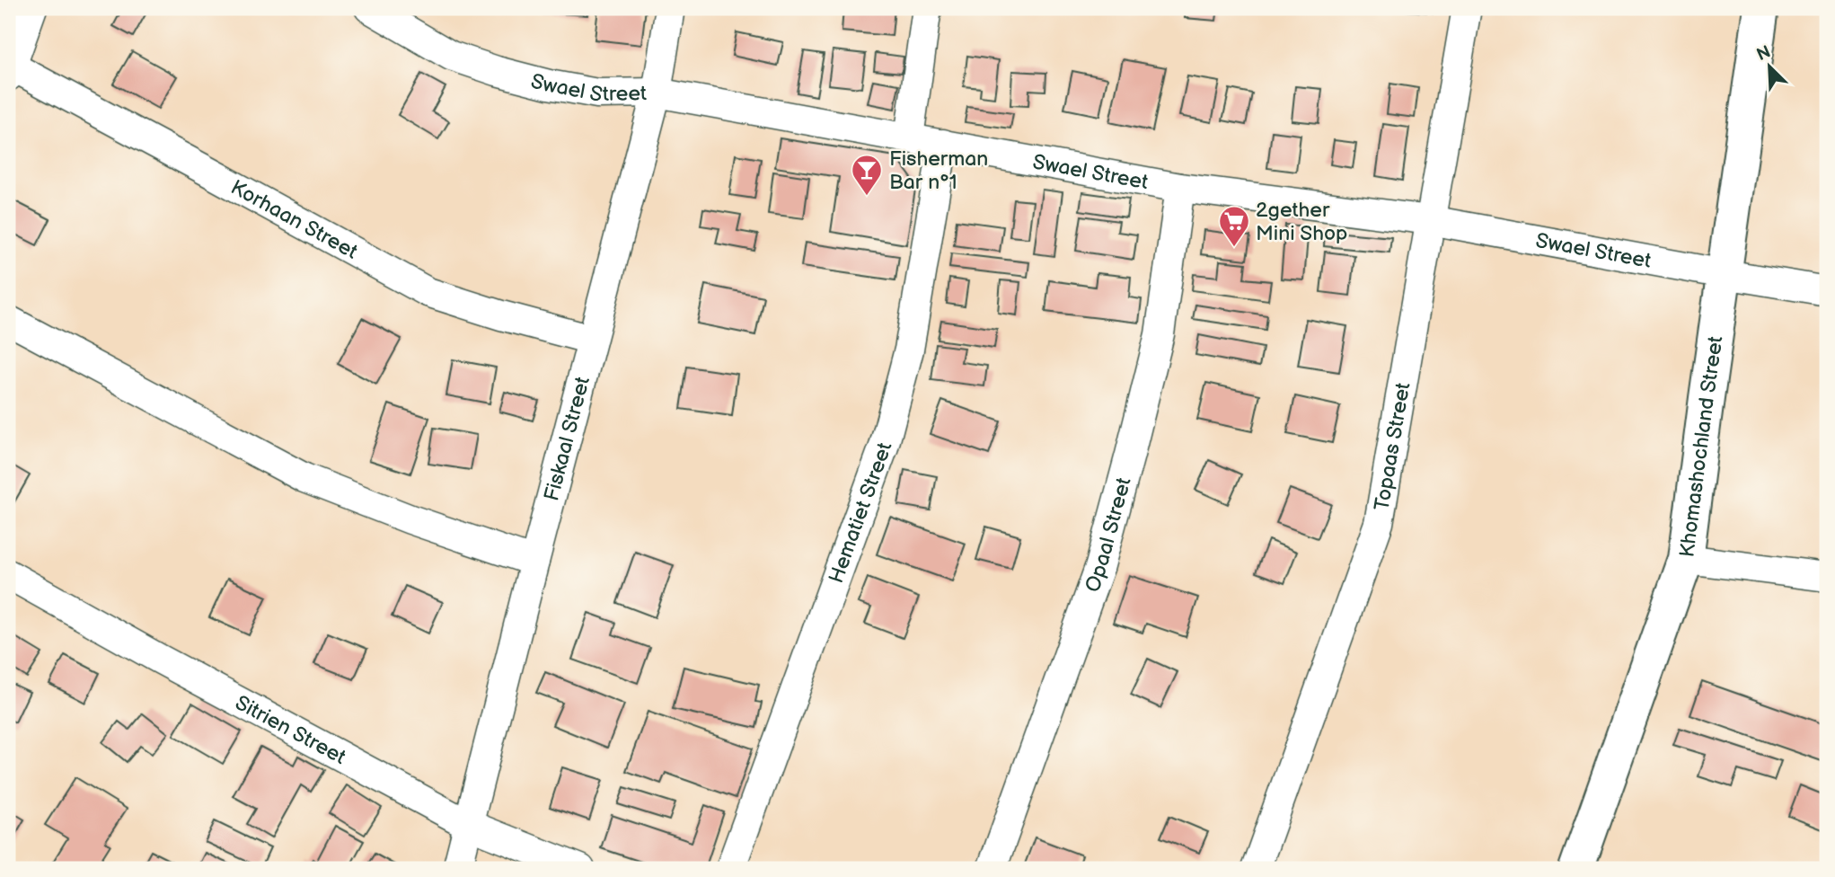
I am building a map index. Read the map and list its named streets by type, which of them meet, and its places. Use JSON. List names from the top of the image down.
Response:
{
  "streets": {
    "street": [
      "Swael Street",
      "Korhaan Street",
      "Fiskaal Street",
      "Topaas Street",
      "Khomashochland Street",
      "Hematiet Street",
      "Opaal Street",
      "Sitrien Street"
    ]
  },
  "crossings": [
    ["Swael Street", "Fiskaal Street"],
    ["Swael Street", "Topaas Street"],
    ["Swael Street", "Khomashochland Street"],
    ["Swael Street", "Hematiet Street"],
    ["Swael Street", "Opaal Street"],
    ["Korhaan Street", "Fiskaal Street"],
    ["Fiskaal Street", "Sitrien Street"]
  ],
  "places": {
    "bar": ["Fisherman Bar n°1"],
    "supermarket": ["2gether Mini Shop"]
  },
  "north": "top left"
}
